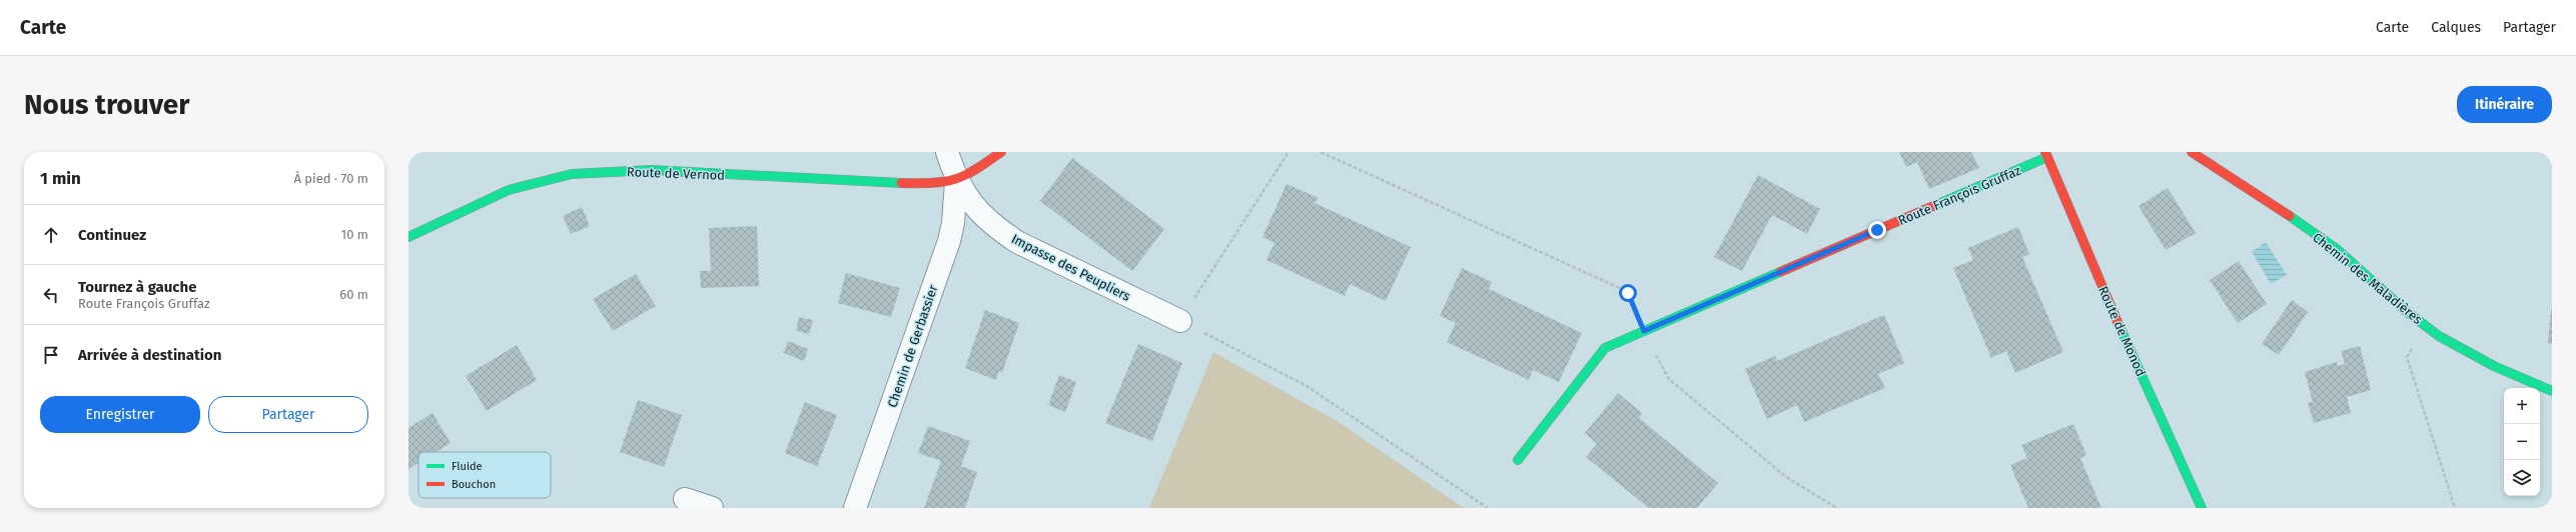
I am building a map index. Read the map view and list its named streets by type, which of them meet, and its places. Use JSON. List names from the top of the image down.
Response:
{
  "streets": {
    "street": [
      "Route de Vernod",
      "Route François Gruffaz",
      "Impasse des Peupliers",
      "Chemin des Maladières",
      "Route de Monod",
      "Chemin de Gerbassier"
    ]
  },
  "crossings": [
    ["Route de Vernod", "Impasse des Peupliers"],
    ["Route de Vernod", "Chemin de Gerbassier"],
    ["Route François Gruffaz", "Route de Monod"],
    ["Impasse des Peupliers", "Chemin de Gerbassier"]
  ],
  "legend": ["Fluide", "Bouchon"],
  "page": {
    "header": "Carte",
    "nav": ["Carte", "Calques", "Partager"],
    "buttons": [
      "Itinéraire",
      ["Enregistrer", "Partager"]
    ],
    "title": "Nous trouver",
    "heading": ["1 min", "À pied · 70 m"],
    "list": [
      ["Continuez", "10 m"],
      ["Tournez à gauche", "Route François Gruffaz", "60 m"],
      "Arrivée à destination"
    ],
    "map_buttons": ["+", "−"]
  }
}
